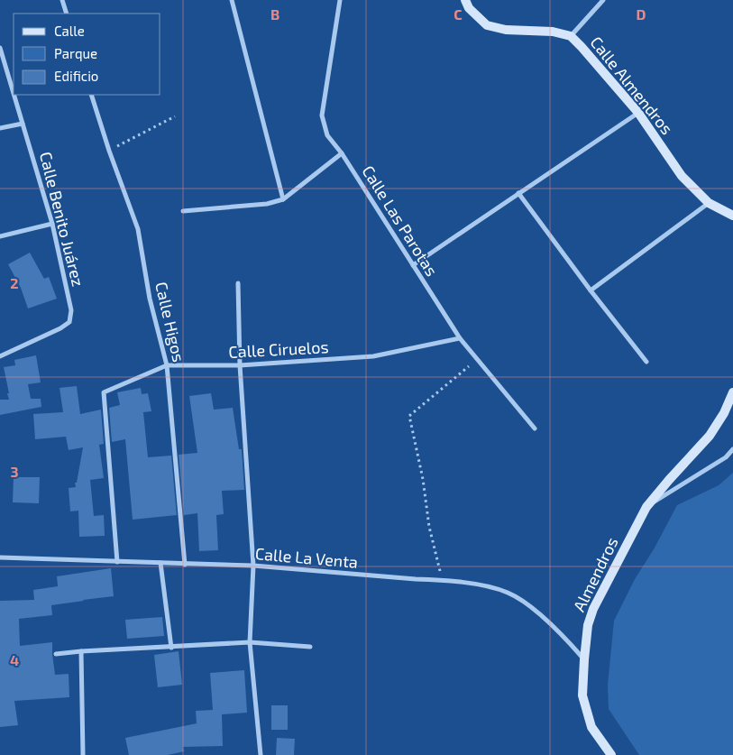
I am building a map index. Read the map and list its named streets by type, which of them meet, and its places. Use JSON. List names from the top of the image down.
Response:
{
  "streets": {
    "street": [
      "Calle Almendros",
      "Calle Benito Juárez",
      "Calle Las Parotas",
      "Calle Higos",
      "Calle Ciruelos",
      "Calle La Venta",
      "Almendros"
    ]
  },
  "crossings": [
    ["Calle Las Parotas", "Calle Ciruelos"],
    ["Calle Higos", "Calle Ciruelos"],
    ["Calle Higos", "Calle La Venta"],
    ["Calle Ciruelos", "Calle La Venta"],
    ["Calle La Venta", "Almendros"]
  ],
  "legend": ["Calle", "Parque", "Edificio"],
  "grid": {
    "columns": ["B", "C", "D"],
    "rows": ["2", "3", "4"]
  }
}
